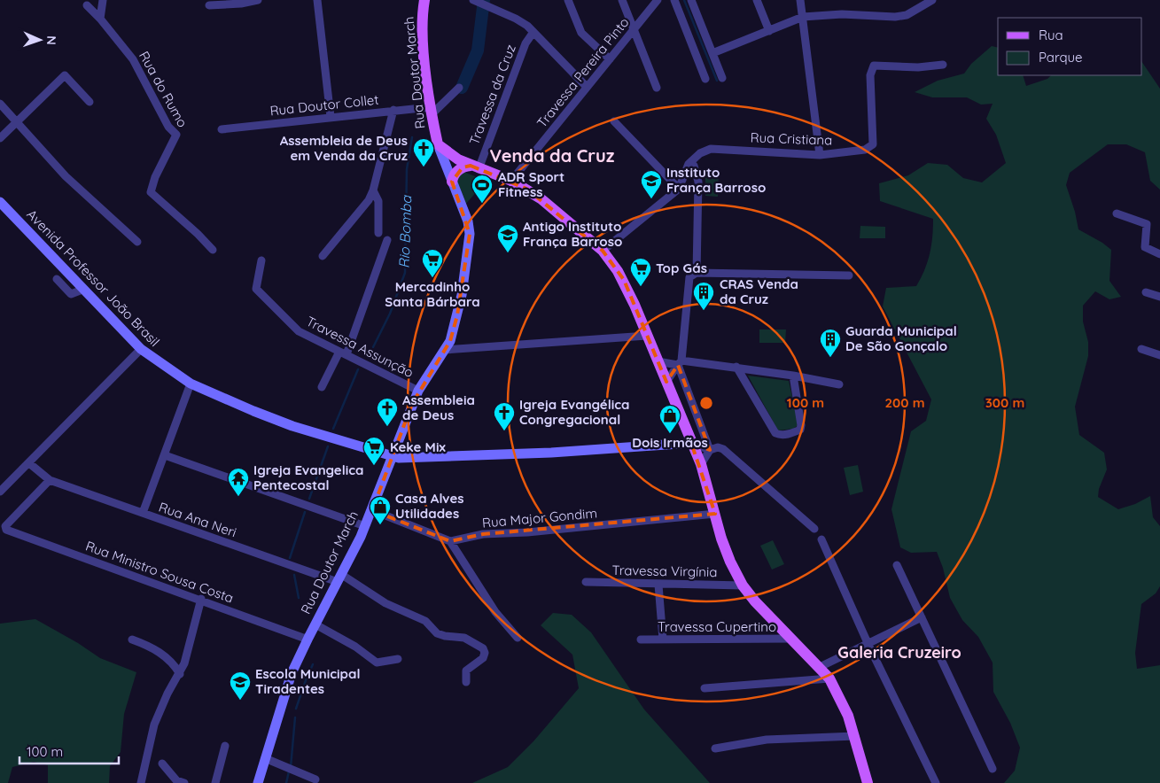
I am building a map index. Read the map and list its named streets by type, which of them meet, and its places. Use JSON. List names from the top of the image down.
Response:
{
  "streets": {
    "main road": ["Rua Doutor March", "Avenida Professor João Brasil"],
    "street": [
      "Travessa Pereira Pinto",
      "Rua do Rumo",
      "Travessa da Cruz",
      "Rua Doutor Collet",
      "Rua Cristiana",
      "Travessa Assunção",
      "Rua Major Gondim",
      "Rua Ana Neri",
      "Travessa Virgínia",
      "Rua Ministro Sousa Costa",
      "Travessa Cupertino"
    ]
  },
  "crossings": [
    ["Rua Doutor March", "Rua Doutor Collet"],
    ["Rua Doutor March", "Avenida Professor João Brasil"],
    ["Rua Doutor March", "Travessa Assunção"],
    ["Rua Doutor March", "Rua Ana Neri"],
    ["Rua Doutor March", "Rua Ministro Sousa Costa"],
    ["Rua Ana Neri", "Rua Ministro Sousa Costa"]
  ],
  "districts": ["Venda da Cruz", "Galeria Cruzeiro"],
  "water": ["Rio Bomba"],
  "places": {
    "church": ["Assembleia de Deus em Venda da Cruz", "Assembleia de Deus", "Igreja Evangélica Congregacional"],
    "school or university": ["Instituto França Barroso", "Antigo Instituto França Barroso", "Escola Municipal Tiradentes"],
    "sports": ["ADR Sport Fitness"],
    "supermarket": ["Mercadinho Santa Bárbara", "Top Gás", "Keke Mix"],
    "building": ["CRAS Venda da Cruz", "Guarda Municipal De São Gonçalo"],
    "shop": ["Dois Irmãos", "Casa Alves Utilidades"],
    "temple": ["Igreja Evangelica Pentecostal"]
  },
  "legend": ["Rua", "Parque"],
  "scale_bar": "100 m",
  "north": "right",
  "rings": ["100 m", "200 m", "300 m"]
}
